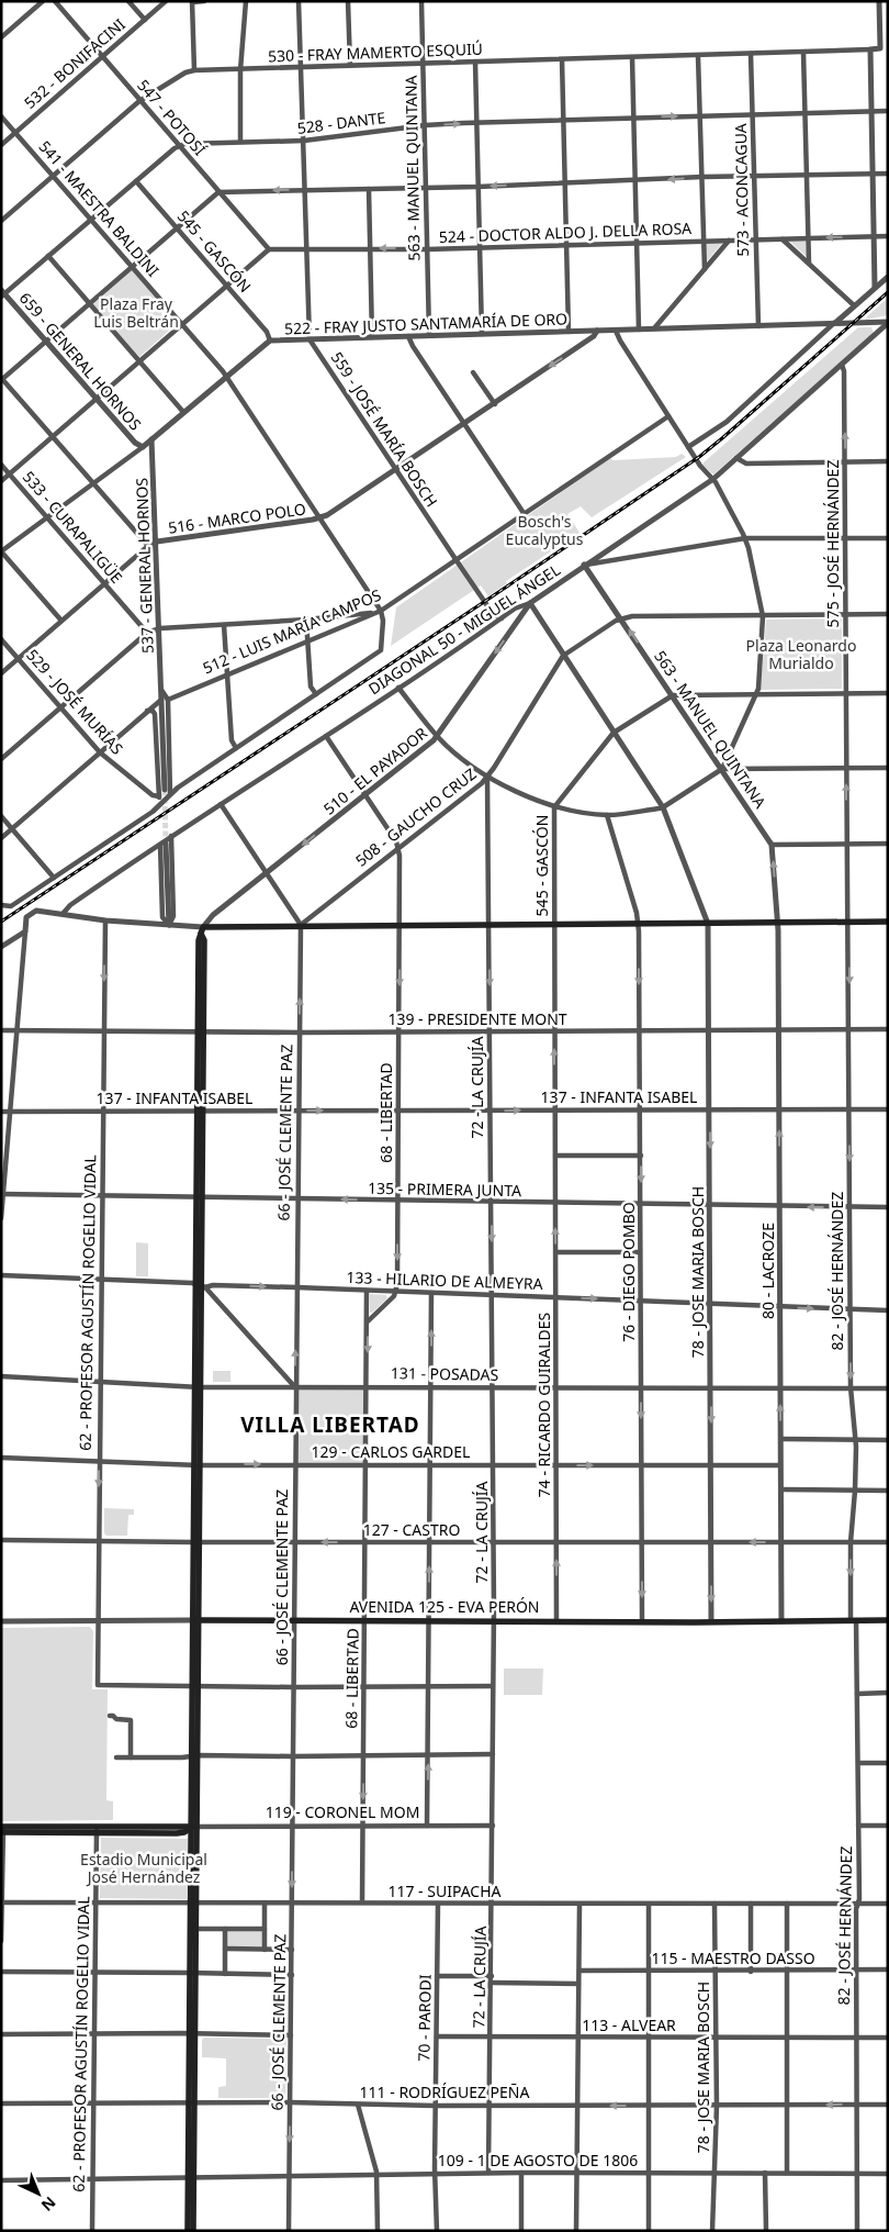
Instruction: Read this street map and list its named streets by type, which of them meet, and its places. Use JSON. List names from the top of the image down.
{
  "streets": {
    "main road": ["AVENIDA 125 - EVA PERÓN", "119 - CORONEL MOM"],
    "street": [
      "530 - FRAY MAMERTO ESQUIÚ",
      "532 - BONIFACINI",
      "547 - POTOSÍ",
      "528 - DANTE",
      "563 - MANUEL QUINTANA",
      "573 - ACONCAGUA",
      "541 - MAESTRA BALDINI",
      "524 - DOCTOR ALDO J. DELLA ROSA",
      "545 - GASCÓN",
      "522 - FRAY JUSTO SANTAMARÍA DE ORO",
      "659 - GENERAL HORNOS",
      "559 - JOSÉ MARÍA BOSCH",
      "516 - MARCO POLO",
      "533 - CURAPALIGÜE",
      "575 - JOSÉ HERNÁNDEZ",
      "537 - GENERAL HORNOS",
      "DIAGONAL 50 - MIGUEL ÁNGEL",
      "512 - LUIS MARÍA CAMPOS",
      "529 - JOSÉ MURÍAS",
      "510 - EL PAYADOR",
      "508 - GAUCHO CRUZ",
      "139 - PRESIDENTE MONT",
      "72 - LA CRUJÍA",
      "137 - INFANTA ISABEL",
      "68 - LIBERTAD",
      "66 - JOSÉ CLEMENTE PAZ",
      "135 - PRIMERA JUNTA",
      "80 - LACROZE",
      "82 - JOSÉ HERNÁNDEZ",
      "76 - DIEGO POMBO",
      "78 - JOSE MARIA BOSCH",
      "133 - HILARIO DE ALMEYRA",
      "62 - PROFESOR AGUSTÍN ROGELIO VIDAL",
      "131 - POSADAS",
      "74 - RICARDO GUIRALDES",
      "129 - CARLOS GARDEL",
      "127 - CASTRO",
      "117 - SUIPACHA",
      "115 - MAESTRO DASSO",
      "70 - PARODI",
      "113 - ALVEAR",
      "111 - RODRÍGUEZ PEÑA",
      "109 - 1 DE AGOSTO DE 1806"
    ]
  },
  "crossings": [
    ["530 - FRAY MAMERTO ESQUIÚ", "547 - POTOSÍ"],
    ["530 - FRAY MAMERTO ESQUIÚ", "563 - MANUEL QUINTANA"],
    ["530 - FRAY MAMERTO ESQUIÚ", "573 - ACONCAGUA"],
    ["530 - FRAY MAMERTO ESQUIÚ", "541 - MAESTRA BALDINI"],
    ["532 - BONIFACINI", "547 - POTOSÍ"],
    ["532 - BONIFACINI", "541 - MAESTRA BALDINI"],
    ["547 - POTOSÍ", "528 - DANTE"],
    ["547 - POTOSÍ", "524 - DOCTOR ALDO J. DELLA ROSA"],
    ["528 - DANTE", "563 - MANUEL QUINTANA"],
    ["528 - DANTE", "573 - ACONCAGUA"],
    ["563 - MANUEL QUINTANA", "524 - DOCTOR ALDO J. DELLA ROSA"],
    ["563 - MANUEL QUINTANA", "522 - FRAY JUSTO SANTAMARÍA DE ORO"],
    ["563 - MANUEL QUINTANA", "DIAGONAL 50 - MIGUEL ÁNGEL"],
    ["563 - MANUEL QUINTANA", "508 - GAUCHO CRUZ"],
    ["563 - MANUEL QUINTANA", "80 - LACROZE"],
    ["573 - ACONCAGUA", "524 - DOCTOR ALDO J. DELLA ROSA"],
    ["573 - ACONCAGUA", "522 - FRAY JUSTO SANTAMARÍA DE ORO"],
    ["541 - MAESTRA BALDINI", "522 - FRAY JUSTO SANTAMARÍA DE ORO"],
    ["541 - MAESTRA BALDINI", "516 - MARCO POLO"],
    ["541 - MAESTRA BALDINI", "512 - LUIS MARÍA CAMPOS"],
    ["545 - GASCÓN", "522 - FRAY JUSTO SANTAMARÍA DE ORO"],
    ["545 - GASCÓN", "74 - RICARDO GUIRALDES"],
    ["522 - FRAY JUSTO SANTAMARÍA DE ORO", "659 - GENERAL HORNOS"],
    ["522 - FRAY JUSTO SANTAMARÍA DE ORO", "559 - JOSÉ MARÍA BOSCH"],
    ["522 - FRAY JUSTO SANTAMARÍA DE ORO", "516 - MARCO POLO"],
    ["522 - FRAY JUSTO SANTAMARÍA DE ORO", "533 - CURAPALIGÜE"],
    ["522 - FRAY JUSTO SANTAMARÍA DE ORO", "537 - GENERAL HORNOS"],
    ["522 - FRAY JUSTO SANTAMARÍA DE ORO", "DIAGONAL 50 - MIGUEL ÁNGEL"],
    ["559 - JOSÉ MARÍA BOSCH", "516 - MARCO POLO"],
    ["559 - JOSÉ MARÍA BOSCH", "DIAGONAL 50 - MIGUEL ÁNGEL"],
    ["559 - JOSÉ MARÍA BOSCH", "512 - LUIS MARÍA CAMPOS"],
    ["516 - MARCO POLO", "533 - CURAPALIGÜE"],
    ["516 - MARCO POLO", "537 - GENERAL HORNOS"],
    ["516 - MARCO POLO", "529 - JOSÉ MURÍAS"],
    ["575 - JOSÉ HERNÁNDEZ", "DIAGONAL 50 - MIGUEL ÁNGEL"],
    ["575 - JOSÉ HERNÁNDEZ", "508 - GAUCHO CRUZ"],
    ["575 - JOSÉ HERNÁNDEZ", "82 - JOSÉ HERNÁNDEZ"],
    ["537 - GENERAL HORNOS", "512 - LUIS MARÍA CAMPOS"],
    ["DIAGONAL 50 - MIGUEL ÁNGEL", "510 - EL PAYADOR"],
    ["512 - LUIS MARÍA CAMPOS", "529 - JOSÉ MURÍAS"],
    ["508 - GAUCHO CRUZ", "72 - LA CRUJÍA"],
    ["508 - GAUCHO CRUZ", "68 - LIBERTAD"],
    ["508 - GAUCHO CRUZ", "66 - JOSÉ CLEMENTE PAZ"],
    ["139 - PRESIDENTE MONT", "72 - LA CRUJÍA"],
    ["139 - PRESIDENTE MONT", "68 - LIBERTAD"],
    ["139 - PRESIDENTE MONT", "66 - JOSÉ CLEMENTE PAZ"],
    ["139 - PRESIDENTE MONT", "80 - LACROZE"],
    ["139 - PRESIDENTE MONT", "82 - JOSÉ HERNÁNDEZ"],
    ["139 - PRESIDENTE MONT", "76 - DIEGO POMBO"],
    ["139 - PRESIDENTE MONT", "78 - JOSE MARIA BOSCH"],
    ["139 - PRESIDENTE MONT", "62 - PROFESOR AGUSTÍN ROGELIO VIDAL"],
    ["139 - PRESIDENTE MONT", "74 - RICARDO GUIRALDES"],
    ["72 - LA CRUJÍA", "137 - INFANTA ISABEL"],
    ["72 - LA CRUJÍA", "135 - PRIMERA JUNTA"],
    ["72 - LA CRUJÍA", "133 - HILARIO DE ALMEYRA"],
    ["72 - LA CRUJÍA", "131 - POSADAS"],
    ["72 - LA CRUJÍA", "129 - CARLOS GARDEL"],
    ["72 - LA CRUJÍA", "127 - CASTRO"],
    ["72 - LA CRUJÍA", "AVENIDA 125 - EVA PERÓN"],
    ["72 - LA CRUJÍA", "119 - CORONEL MOM"],
    ["72 - LA CRUJÍA", "117 - SUIPACHA"],
    ["72 - LA CRUJÍA", "113 - ALVEAR"],
    ["72 - LA CRUJÍA", "111 - RODRÍGUEZ PEÑA"],
    ["72 - LA CRUJÍA", "109 - 1 DE AGOSTO DE 1806"],
    ["137 - INFANTA ISABEL", "68 - LIBERTAD"],
    ["137 - INFANTA ISABEL", "66 - JOSÉ CLEMENTE PAZ"],
    ["137 - INFANTA ISABEL", "80 - LACROZE"],
    ["137 - INFANTA ISABEL", "82 - JOSÉ HERNÁNDEZ"],
    ["137 - INFANTA ISABEL", "76 - DIEGO POMBO"],
    ["137 - INFANTA ISABEL", "78 - JOSE MARIA BOSCH"],
    ["137 - INFANTA ISABEL", "62 - PROFESOR AGUSTÍN ROGELIO VIDAL"],
    ["137 - INFANTA ISABEL", "74 - RICARDO GUIRALDES"],
    ["68 - LIBERTAD", "135 - PRIMERA JUNTA"],
    ["68 - LIBERTAD", "133 - HILARIO DE ALMEYRA"],
    ["68 - LIBERTAD", "131 - POSADAS"],
    ["68 - LIBERTAD", "129 - CARLOS GARDEL"],
    ["68 - LIBERTAD", "127 - CASTRO"],
    ["68 - LIBERTAD", "AVENIDA 125 - EVA PERÓN"],
    ["68 - LIBERTAD", "119 - CORONEL MOM"],
    ["68 - LIBERTAD", "117 - SUIPACHA"],
    ["66 - JOSÉ CLEMENTE PAZ", "135 - PRIMERA JUNTA"],
    ["66 - JOSÉ CLEMENTE PAZ", "133 - HILARIO DE ALMEYRA"],
    ["66 - JOSÉ CLEMENTE PAZ", "131 - POSADAS"],
    ["66 - JOSÉ CLEMENTE PAZ", "129 - CARLOS GARDEL"],
    ["66 - JOSÉ CLEMENTE PAZ", "127 - CASTRO"],
    ["66 - JOSÉ CLEMENTE PAZ", "AVENIDA 125 - EVA PERÓN"],
    ["66 - JOSÉ CLEMENTE PAZ", "119 - CORONEL MOM"],
    ["66 - JOSÉ CLEMENTE PAZ", "117 - SUIPACHA"],
    ["66 - JOSÉ CLEMENTE PAZ", "111 - RODRÍGUEZ PEÑA"],
    ["66 - JOSÉ CLEMENTE PAZ", "109 - 1 DE AGOSTO DE 1806"],
    ["135 - PRIMERA JUNTA", "80 - LACROZE"],
    ["135 - PRIMERA JUNTA", "82 - JOSÉ HERNÁNDEZ"],
    ["135 - PRIMERA JUNTA", "76 - DIEGO POMBO"],
    ["135 - PRIMERA JUNTA", "78 - JOSE MARIA BOSCH"],
    ["135 - PRIMERA JUNTA", "62 - PROFESOR AGUSTÍN ROGELIO VIDAL"],
    ["135 - PRIMERA JUNTA", "74 - RICARDO GUIRALDES"],
    ["80 - LACROZE", "133 - HILARIO DE ALMEYRA"],
    ["80 - LACROZE", "131 - POSADAS"],
    ["80 - LACROZE", "129 - CARLOS GARDEL"],
    ["80 - LACROZE", "127 - CASTRO"],
    ["80 - LACROZE", "AVENIDA 125 - EVA PERÓN"],
    ["82 - JOSÉ HERNÁNDEZ", "133 - HILARIO DE ALMEYRA"],
    ["82 - JOSÉ HERNÁNDEZ", "131 - POSADAS"],
    ["82 - JOSÉ HERNÁNDEZ", "127 - CASTRO"],
    ["82 - JOSÉ HERNÁNDEZ", "AVENIDA 125 - EVA PERÓN"],
    ["82 - JOSÉ HERNÁNDEZ", "117 - SUIPACHA"],
    ["82 - JOSÉ HERNÁNDEZ", "115 - MAESTRO DASSO"],
    ["82 - JOSÉ HERNÁNDEZ", "113 - ALVEAR"],
    ["82 - JOSÉ HERNÁNDEZ", "111 - RODRÍGUEZ PEÑA"],
    ["82 - JOSÉ HERNÁNDEZ", "109 - 1 DE AGOSTO DE 1806"],
    ["76 - DIEGO POMBO", "133 - HILARIO DE ALMEYRA"],
    ["76 - DIEGO POMBO", "131 - POSADAS"],
    ["76 - DIEGO POMBO", "129 - CARLOS GARDEL"],
    ["76 - DIEGO POMBO", "127 - CASTRO"],
    ["76 - DIEGO POMBO", "AVENIDA 125 - EVA PERÓN"],
    ["78 - JOSE MARIA BOSCH", "133 - HILARIO DE ALMEYRA"],
    ["78 - JOSE MARIA BOSCH", "131 - POSADAS"],
    ["78 - JOSE MARIA BOSCH", "129 - CARLOS GARDEL"],
    ["78 - JOSE MARIA BOSCH", "127 - CASTRO"],
    ["78 - JOSE MARIA BOSCH", "AVENIDA 125 - EVA PERÓN"],
    ["78 - JOSE MARIA BOSCH", "117 - SUIPACHA"],
    ["78 - JOSE MARIA BOSCH", "115 - MAESTRO DASSO"],
    ["78 - JOSE MARIA BOSCH", "113 - ALVEAR"],
    ["78 - JOSE MARIA BOSCH", "111 - RODRÍGUEZ PEÑA"],
    ["78 - JOSE MARIA BOSCH", "109 - 1 DE AGOSTO DE 1806"],
    ["133 - HILARIO DE ALMEYRA", "62 - PROFESOR AGUSTÍN ROGELIO VIDAL"],
    ["133 - HILARIO DE ALMEYRA", "74 - RICARDO GUIRALDES"],
    ["62 - PROFESOR AGUSTÍN ROGELIO VIDAL", "131 - POSADAS"],
    ["62 - PROFESOR AGUSTÍN ROGELIO VIDAL", "129 - CARLOS GARDEL"],
    ["62 - PROFESOR AGUSTÍN ROGELIO VIDAL", "127 - CASTRO"],
    ["62 - PROFESOR AGUSTÍN ROGELIO VIDAL", "AVENIDA 125 - EVA PERÓN"],
    ["62 - PROFESOR AGUSTÍN ROGELIO VIDAL", "119 - CORONEL MOM"],
    ["62 - PROFESOR AGUSTÍN ROGELIO VIDAL", "117 - SUIPACHA"],
    ["62 - PROFESOR AGUSTÍN ROGELIO VIDAL", "111 - RODRÍGUEZ PEÑA"],
    ["62 - PROFESOR AGUSTÍN ROGELIO VIDAL", "109 - 1 DE AGOSTO DE 1806"],
    ["131 - POSADAS", "74 - RICARDO GUIRALDES"],
    ["74 - RICARDO GUIRALDES", "129 - CARLOS GARDEL"],
    ["74 - RICARDO GUIRALDES", "127 - CASTRO"],
    ["74 - RICARDO GUIRALDES", "AVENIDA 125 - EVA PERÓN"],
    ["117 - SUIPACHA", "70 - PARODI"],
    ["70 - PARODI", "113 - ALVEAR"],
    ["70 - PARODI", "111 - RODRÍGUEZ PEÑA"],
    ["70 - PARODI", "109 - 1 DE AGOSTO DE 1806"]
  ],
  "one_way": ["510 - EL PAYADOR", "76 - DIEGO POMBO"],
  "districts": ["VILLA LIBERTAD"],
  "parks": [
    "Plaza Fray Luis Beltrán",
    "Bosch's Eucalyptus",
    "Plaza Leonardo Murialdo",
    "Estadio Municipal José Hernández"
  ],
  "north": "bottom right"
}
